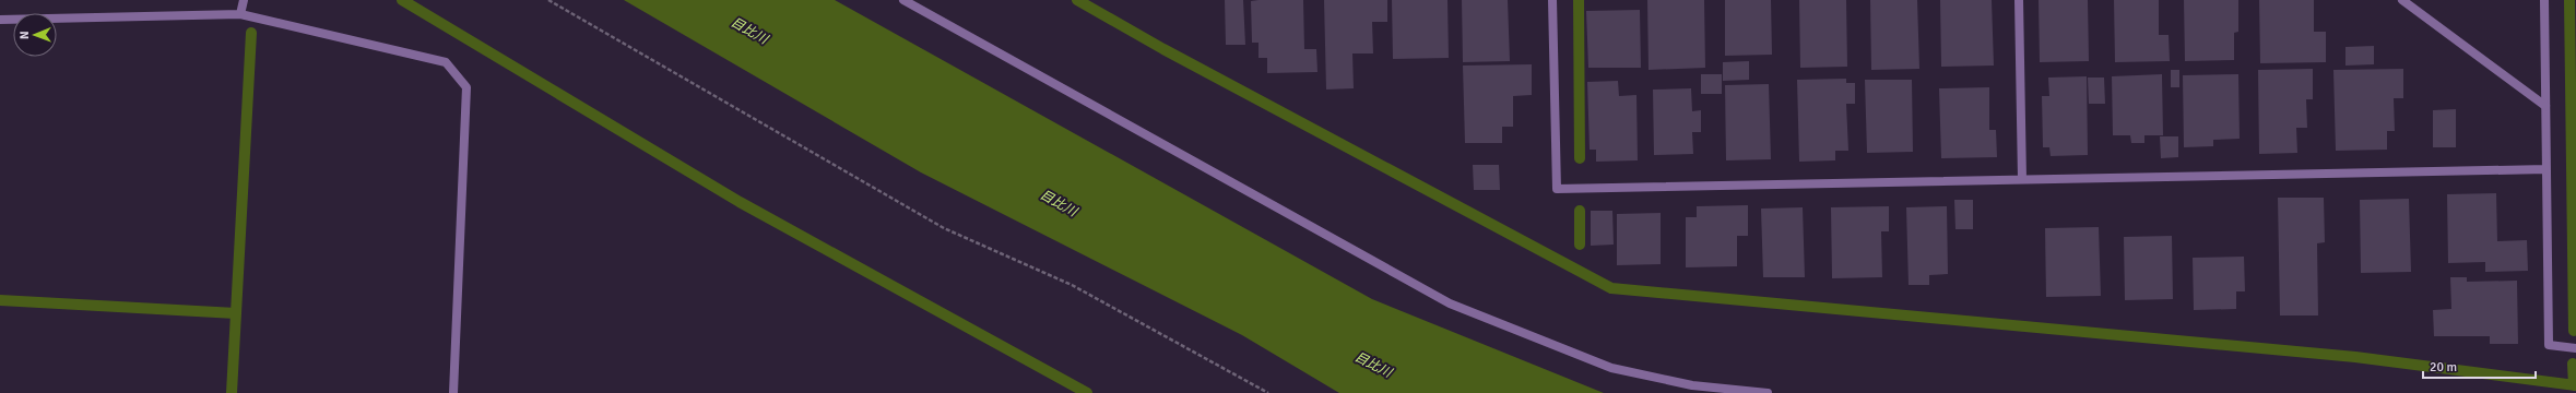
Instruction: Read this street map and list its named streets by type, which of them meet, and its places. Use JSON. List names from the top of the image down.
{
  "water": ["目比川"],
  "scale_bar": "20 m",
  "north": "left"
}
